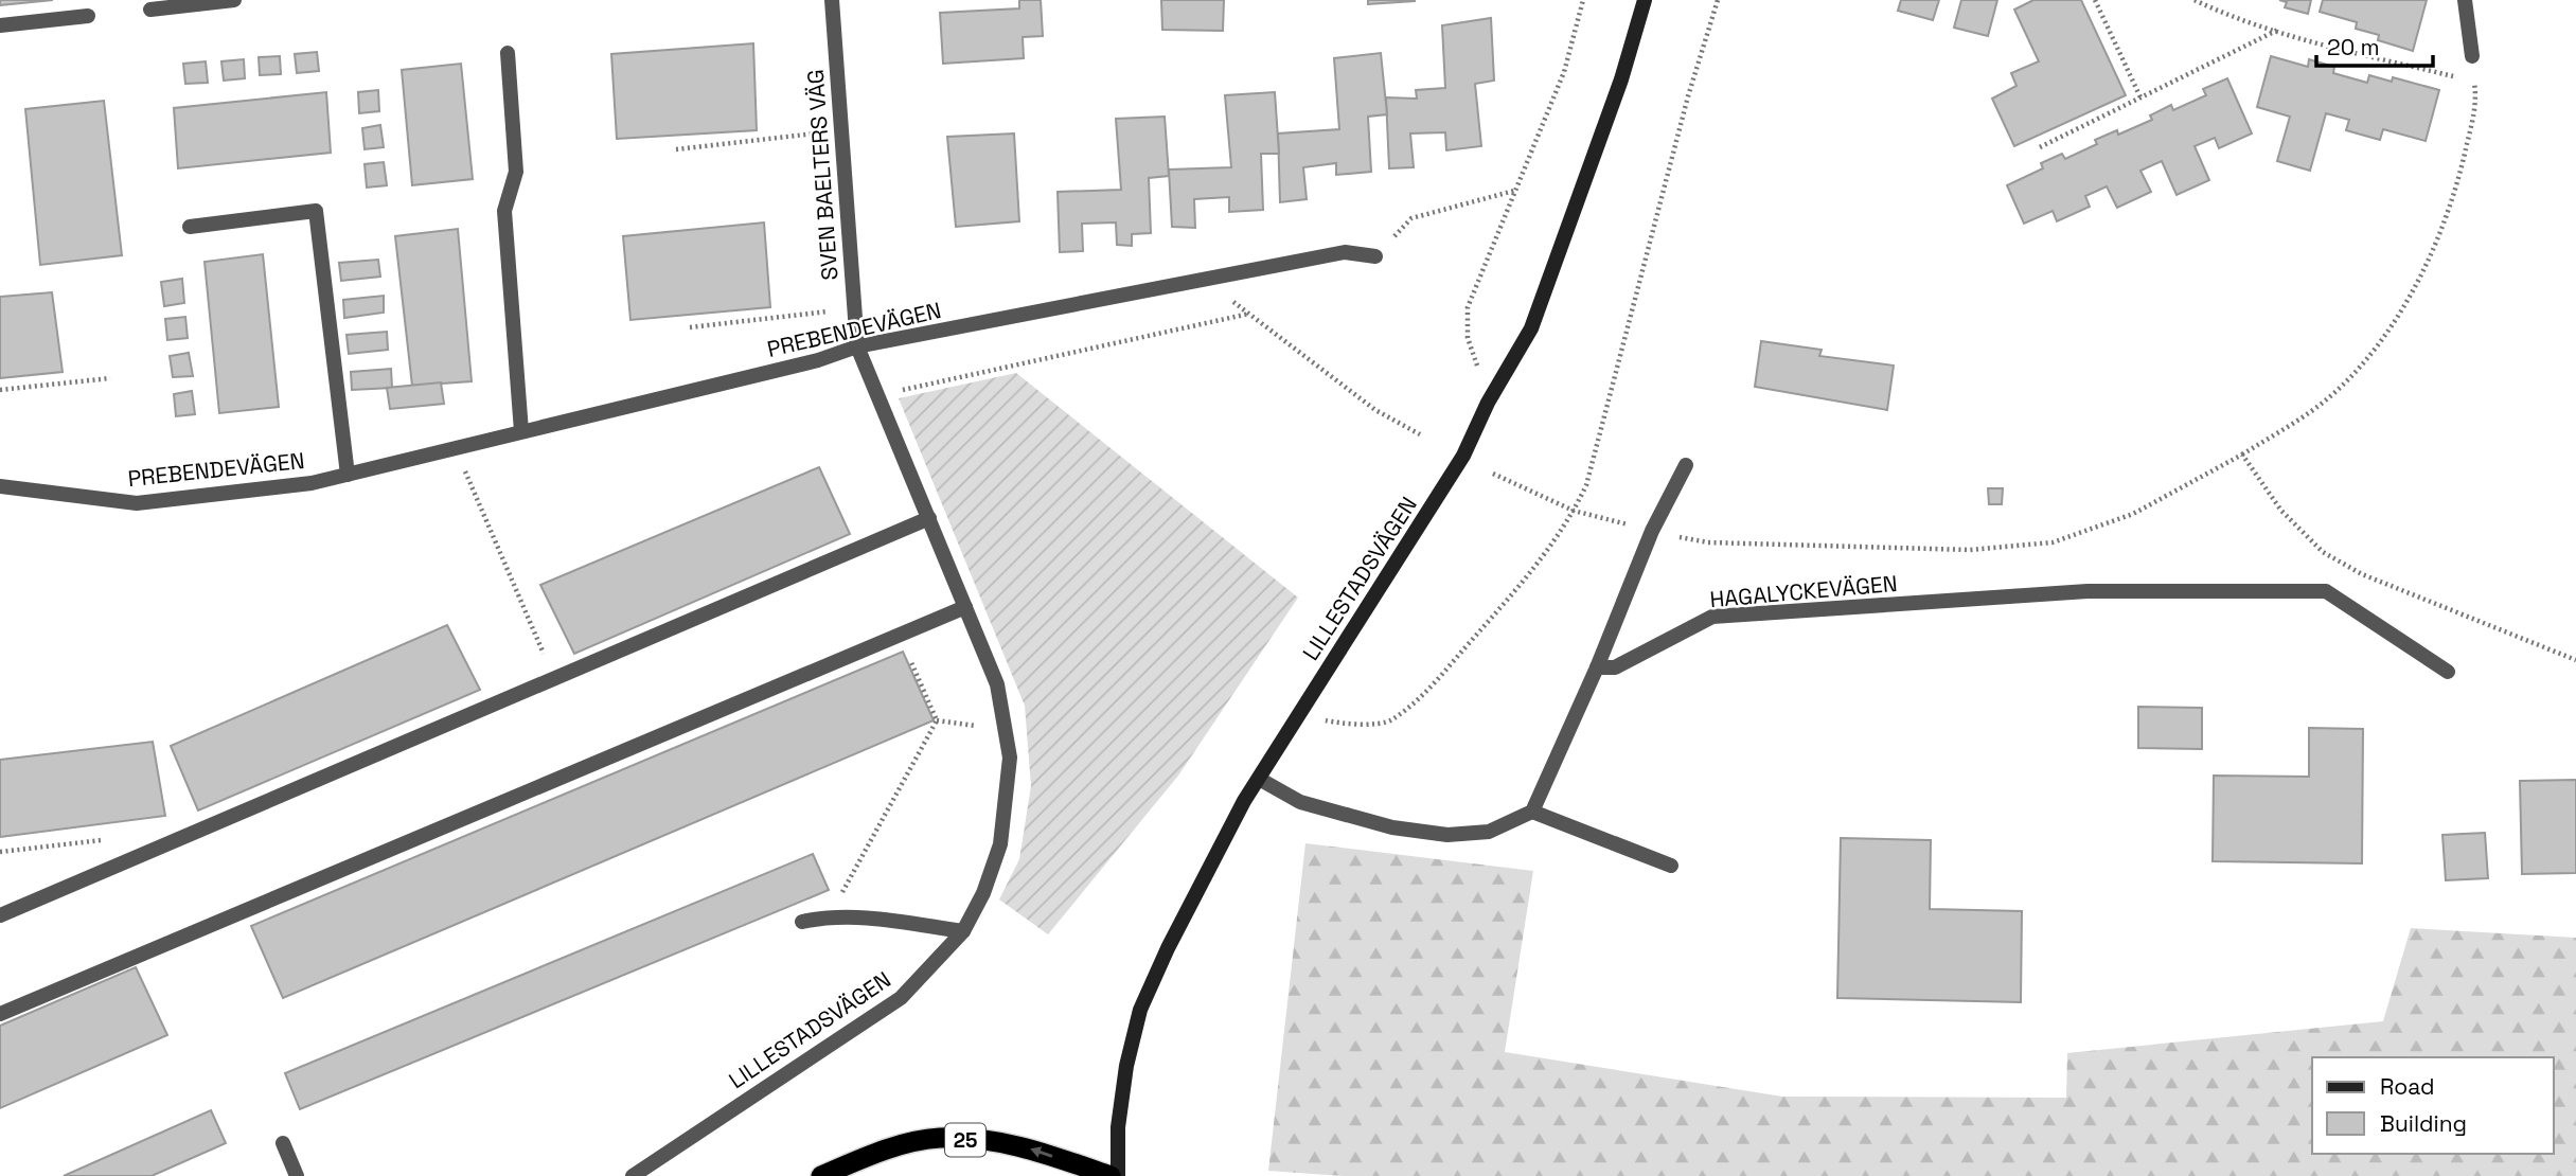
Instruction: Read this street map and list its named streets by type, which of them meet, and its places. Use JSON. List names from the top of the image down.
{
  "streets": {
    "highway": ["25"],
    "main road": ["LILLESTADSVÄGEN"],
    "street": ["SVEN BAELTERS VÄG", "PREBENDEVÄGEN", "HAGALYCKEVÄGEN"]
  },
  "crossings": [
    ["SVEN BAELTERS VÄG", "PREBENDEVÄGEN"],
    ["SVEN BAELTERS VÄG", "LILLESTADSVÄGEN"],
    ["PREBENDEVÄGEN", "LILLESTADSVÄGEN"]
  ],
  "legend": ["Road", "Building"],
  "scale_bar": "20 m"
}
